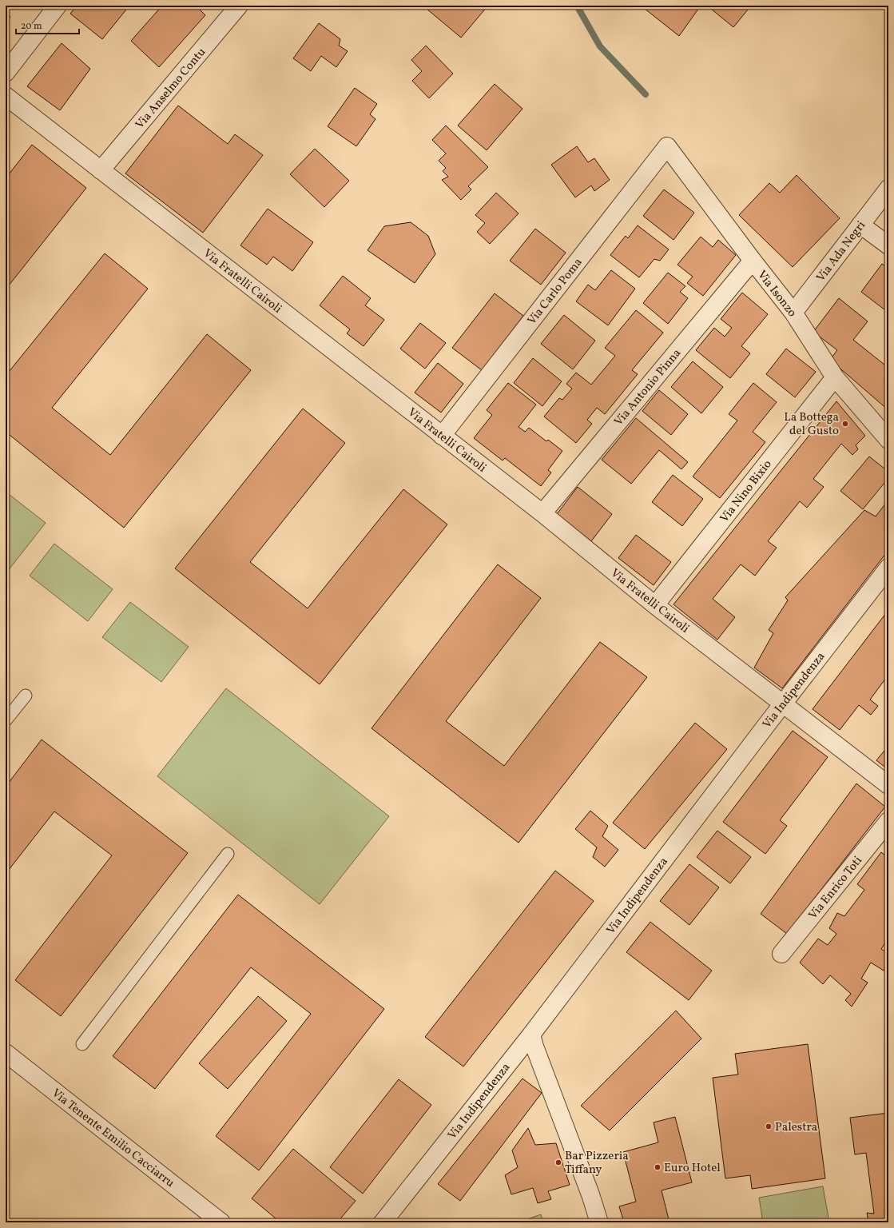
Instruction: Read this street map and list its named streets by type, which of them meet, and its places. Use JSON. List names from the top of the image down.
{
  "streets": {
    "street": [
      "Via Anselmo Contu",
      "Via Ada Negri",
      "Via Fratelli Cairoli",
      "Via Carlo Poma",
      "Via Isonzo",
      "Via Antonio Pinna",
      "Via Nino Bixio",
      "Via Indipendenza",
      "Via Enrico Toti",
      "Via Tenente Emilio Cacciarru"
    ]
  },
  "crossings": [
    ["Via Anselmo Contu", "Via Fratelli Cairoli"],
    ["Via Ada Negri", "Via Isonzo"],
    ["Via Fratelli Cairoli", "Via Carlo Poma"],
    ["Via Fratelli Cairoli", "Via Antonio Pinna"],
    ["Via Fratelli Cairoli", "Via Nino Bixio"],
    ["Via Fratelli Cairoli", "Via Indipendenza"],
    ["Via Carlo Poma", "Via Isonzo"],
    ["Via Isonzo", "Via Antonio Pinna"],
    ["Via Isonzo", "Via Nino Bixio"]
  ],
  "places": [
    "La Bottega del Gusto",
    "Palestra",
    "Bar Pizzeria Tiffany",
    "Euro Hotel"
  ],
  "scale_bar": "20 m"
}
